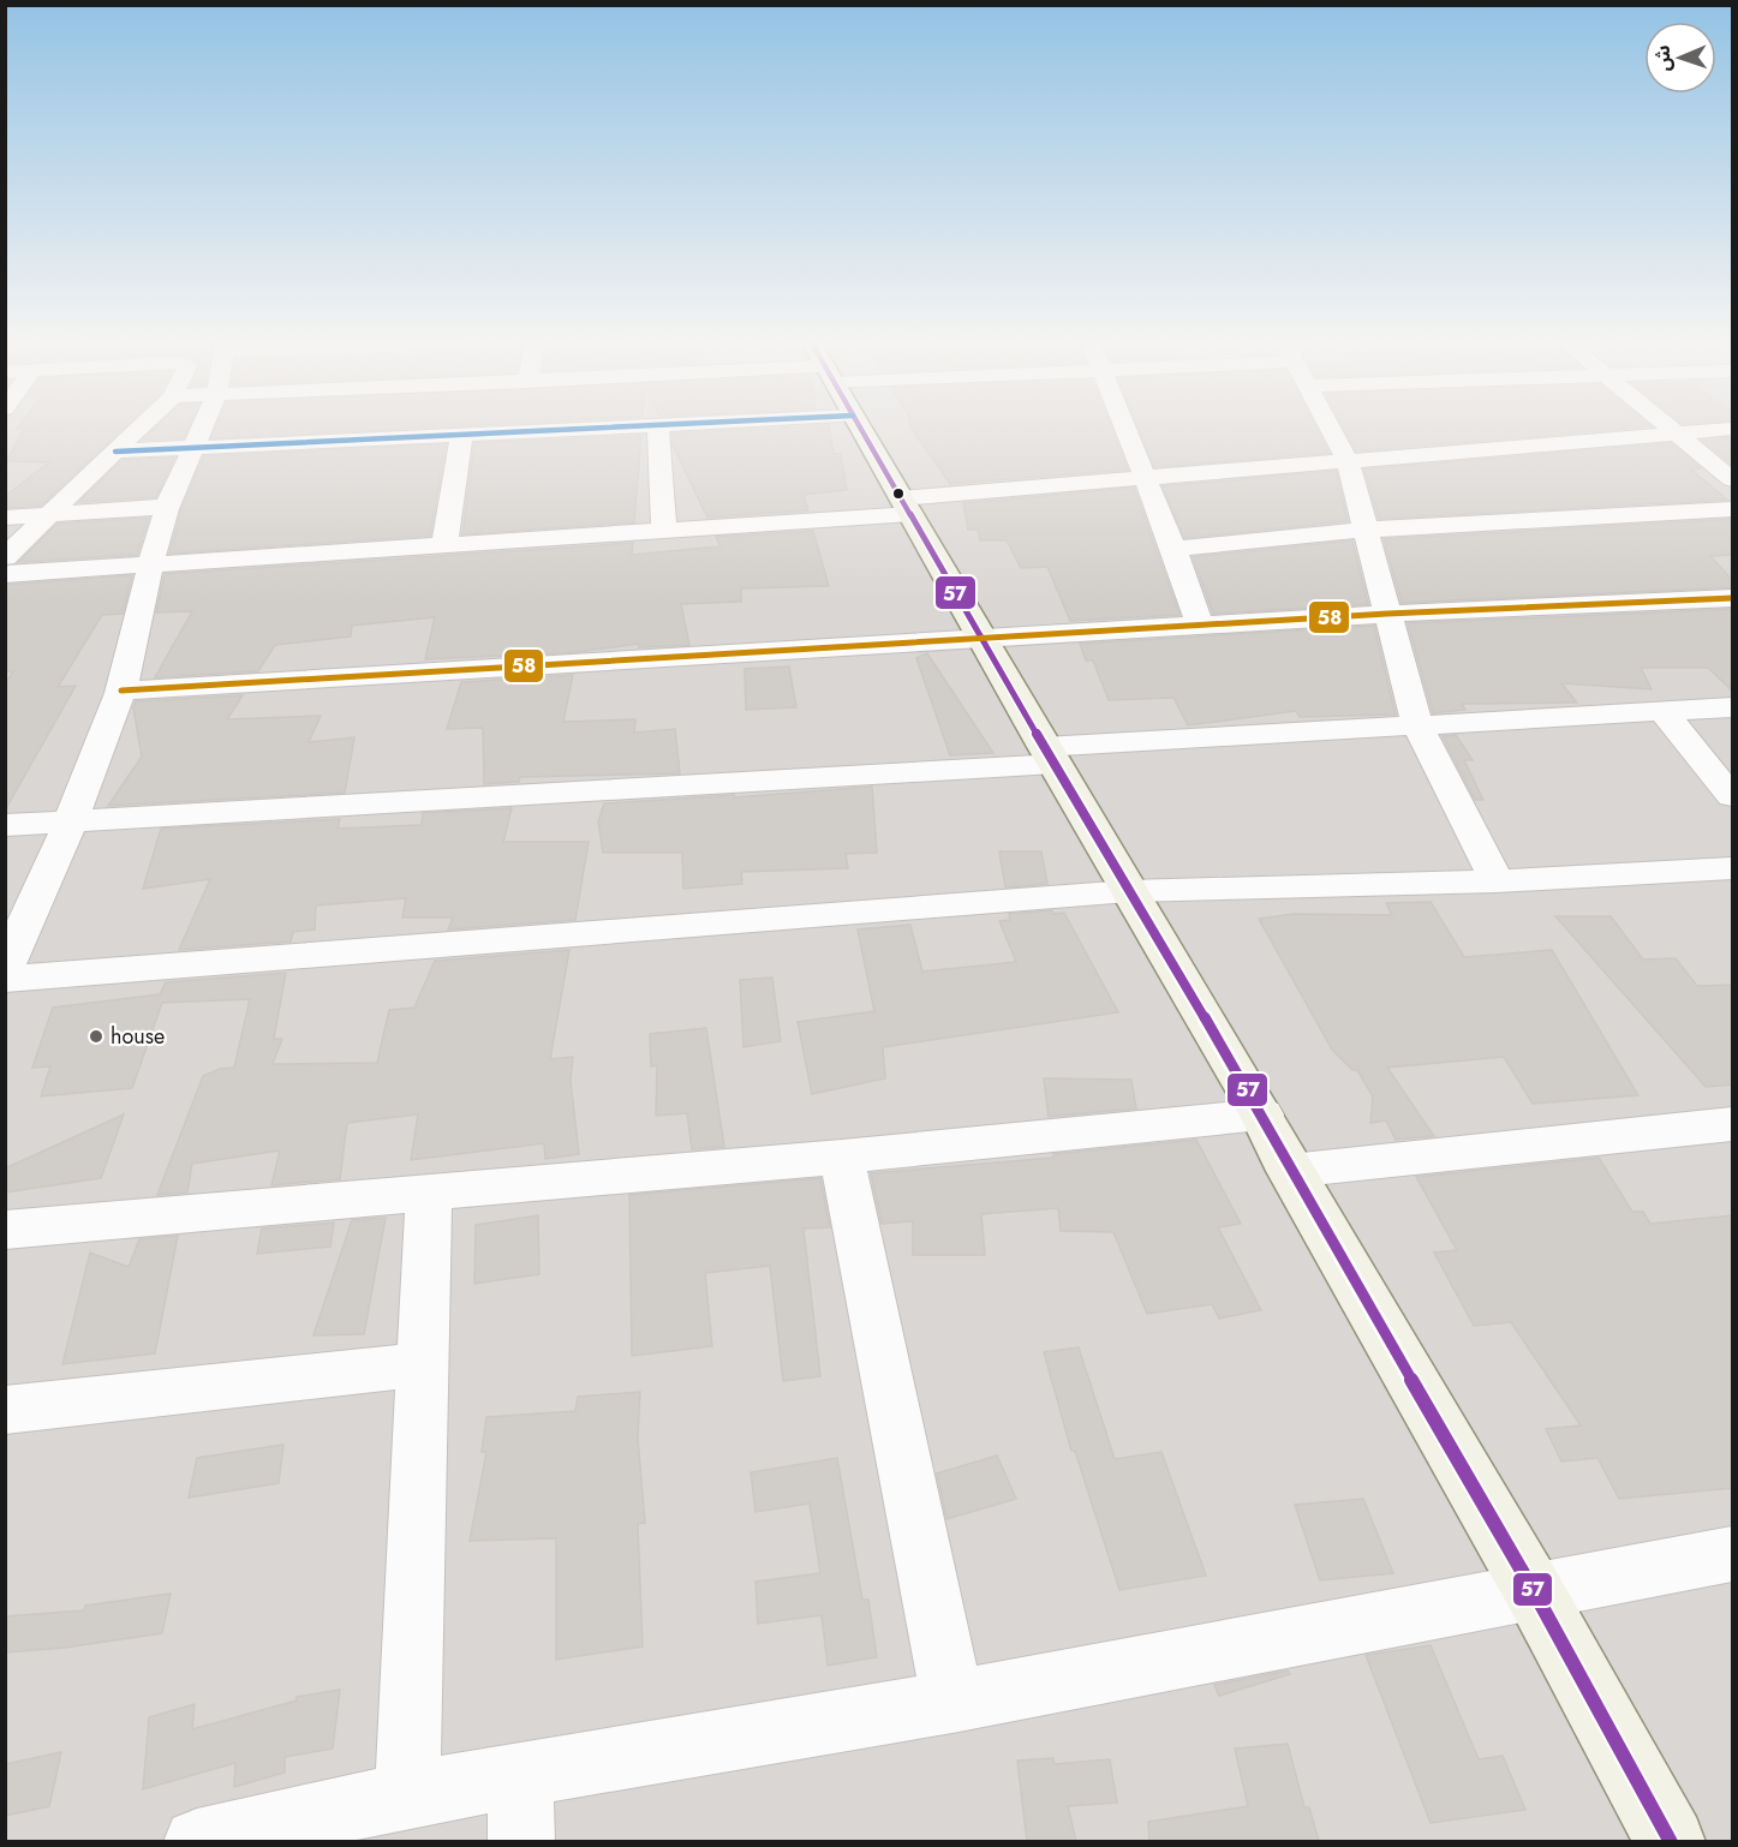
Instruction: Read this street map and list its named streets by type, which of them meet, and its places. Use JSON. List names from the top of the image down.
{
  "places": ["house"],
  "lines": ["transit line 57", "transit line 58"],
  "north": "left"
}
